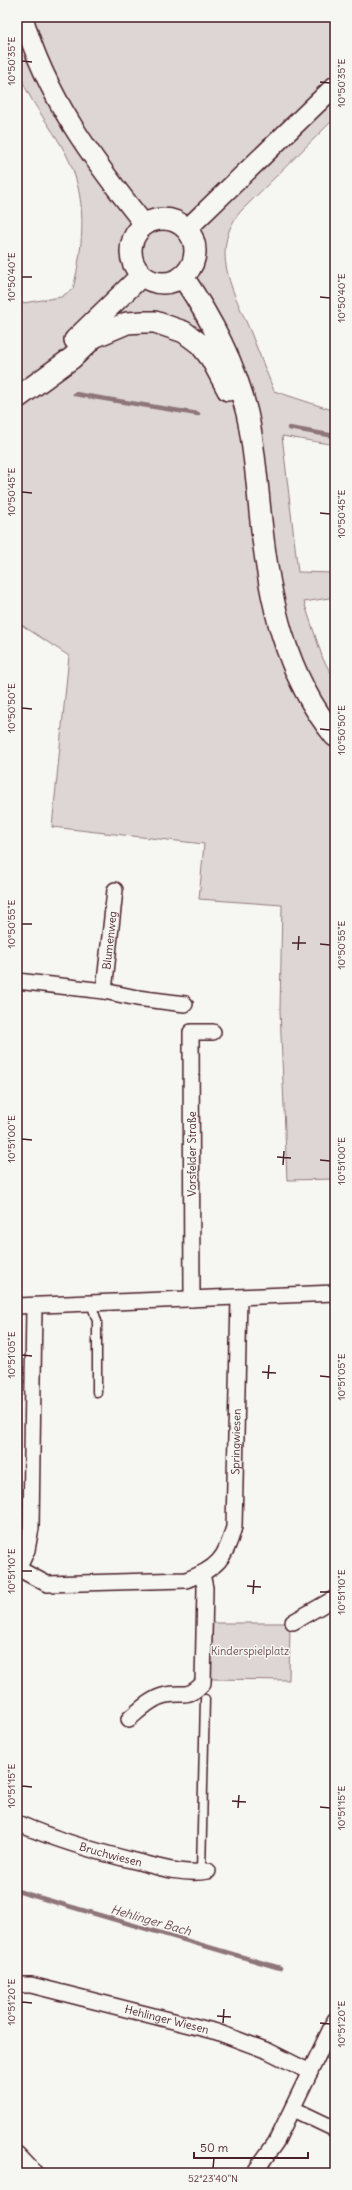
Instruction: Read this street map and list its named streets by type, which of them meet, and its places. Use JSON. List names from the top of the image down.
{
  "streets": {
    "street": [
      "Blumenweg",
      "Vorsfelder Straße",
      "Springwiesen",
      "Bruchwiesen",
      "Hehlinger Wiesen"
    ]
  },
  "water": ["Hehlinger Bach"],
  "parks": ["Kinderspielplatz"],
  "scale_bar": "50 m",
  "coordinates": [
    "10°50'35\"E",
    "10°50'40\"E",
    "10°50'45\"E",
    "10°50'50\"E",
    "10°50'55\"E",
    "10°51'00\"E",
    "10°51'05\"E",
    "10°51'10\"E",
    "10°51'15\"E",
    "10°51'20\"E",
    "52°23'40\"N"
  ]
}
